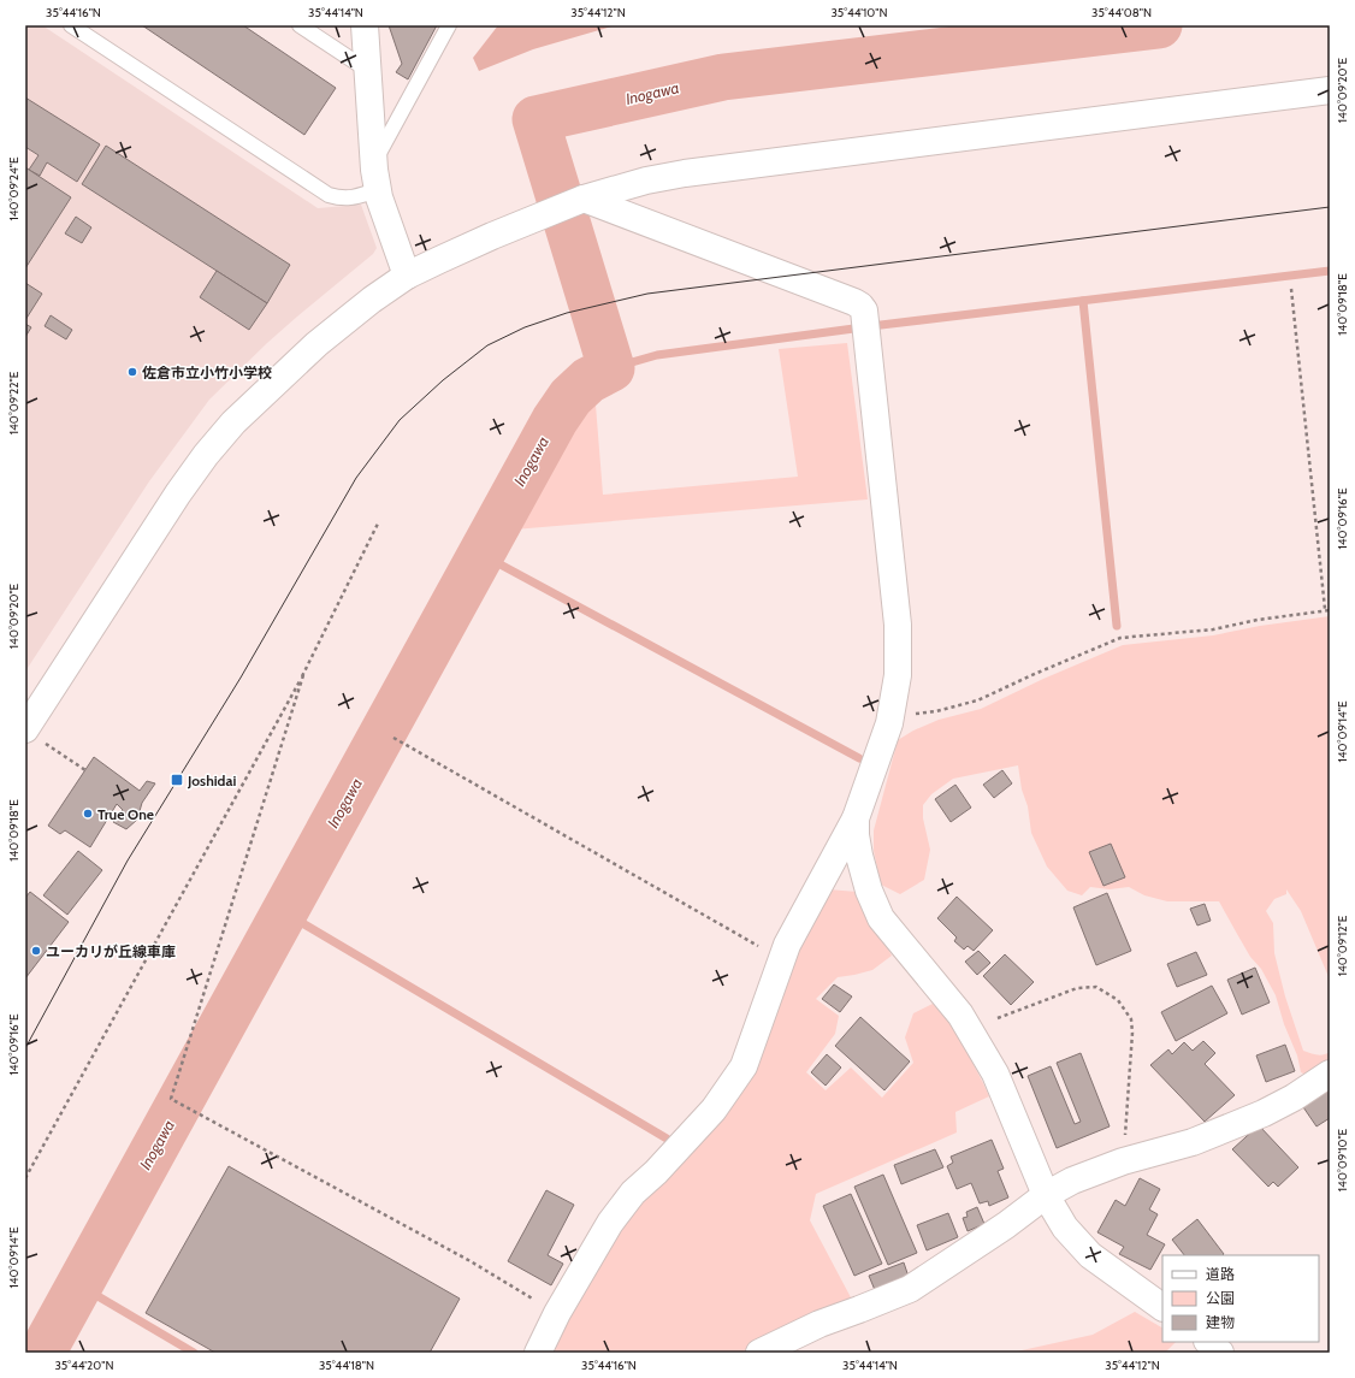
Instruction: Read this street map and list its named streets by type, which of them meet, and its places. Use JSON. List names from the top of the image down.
{
  "water": ["Inogawa"],
  "places": {
    "other": ["佐倉市立小竹小学校", "True One", "ユーカリが丘線車庫"],
    "transit": ["Joshidai"]
  },
  "legend": ["道路", "公園", "建物"],
  "coordinates": [
    "35°44'16\"N",
    "35°44'14\"N",
    "35°44'12\"N",
    "35°44'10\"N",
    "35°44'08\"N",
    "140°09'20\"E",
    "140°09'24\"E",
    "140°09'18\"E",
    "140°09'22\"E",
    "140°09'16\"E",
    "140°09'14\"E",
    "140°09'12\"E",
    "140°09'10\"E",
    "35°44'20\"N",
    "35°44'18\"N"
  ]
}
